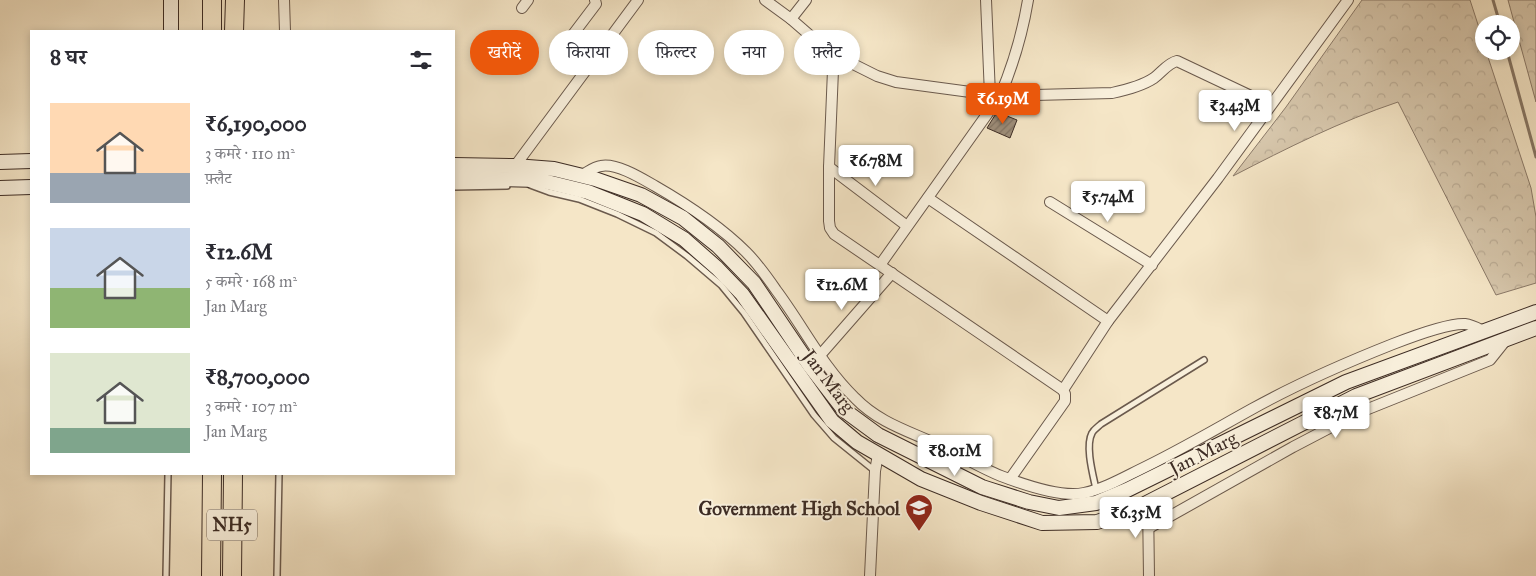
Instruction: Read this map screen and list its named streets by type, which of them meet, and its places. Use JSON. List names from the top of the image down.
{
  "streets": {
    "highway": ["NH5"],
    "main road": ["Jan Marg"]
  },
  "places": {
    "school or university": ["Government High School"]
  },
  "page": {
    "chip": [
      "खरीदें",
      "किराया",
      "फ़िल्टर",
      "नया",
      "फ़्लैट"
    ],
    "heading": "8 घर",
    "price": [
      "₹6.19M",
      "₹3.43M",
      "₹6.78M",
      "₹5.74M",
      "₹12.6M",
      "₹8.7M",
      "₹8.01M",
      "₹6.35M"
    ],
    "list": [
      {
        "name": "₹6,190,000",
        "note": "3 कमरे · 110 m² · फ़्लैट"
      },
      {
        "name": "₹12.6M",
        "note": "5 कमरे · 168 m² · Jan Marg"
      },
      {
        "name": "₹8,700,000",
        "note": "3 कमरे · 107 m² · Jan Marg"
      }
    ]
  }
}
